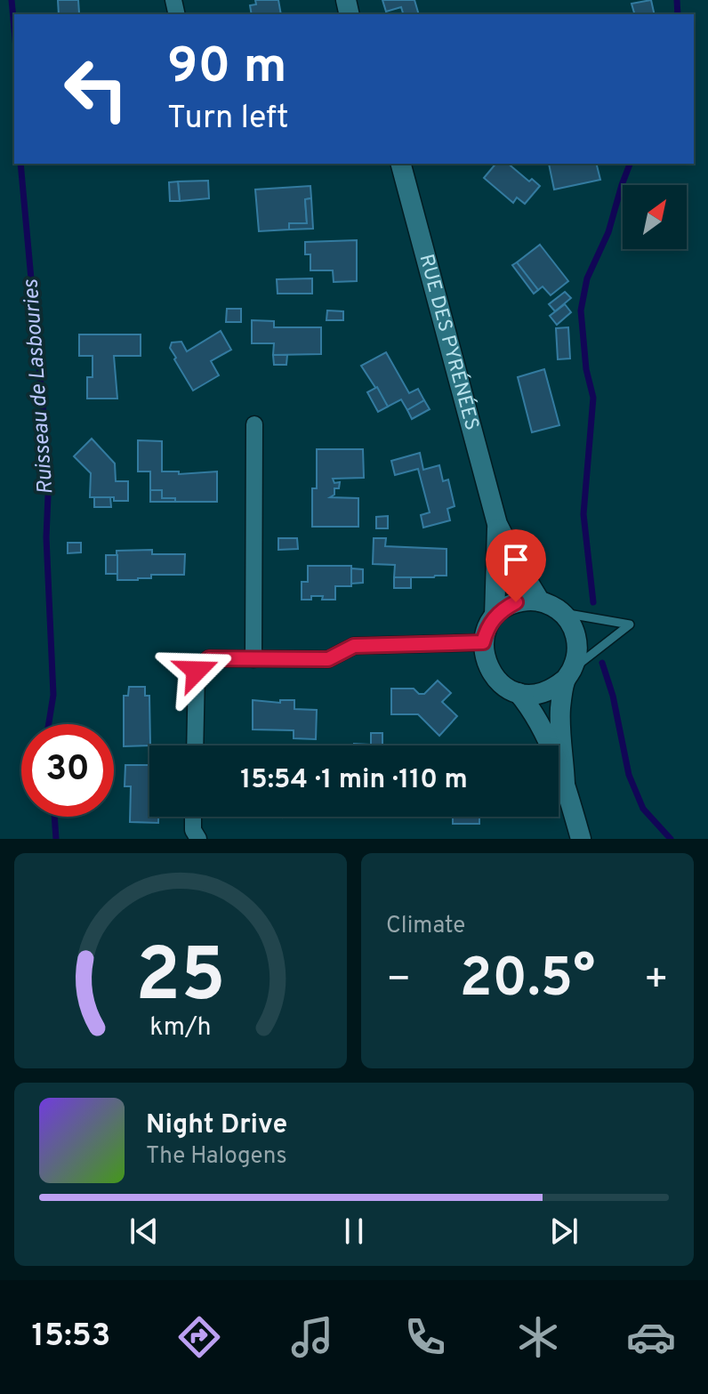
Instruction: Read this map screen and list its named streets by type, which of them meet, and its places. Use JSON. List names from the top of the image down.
{
  "streets": {
    "main road": ["RUE DES PYRÉNÉES"]
  },
  "water": ["Ruisseau de Lasbouries"],
  "north": "top right",
  "page": {
    "turn": ["90 m", "Turn left"],
    "limit": "30",
    "trip": "15:54 · 1 min · 110 m",
    "tile": "Climate",
    "heat": ["−", "20.5°", "+"],
    "song": ["Night Drive", "The Halogens"],
    "tabs": "15:53",
    "gauge": ["25", "km/h"]
  }
}
